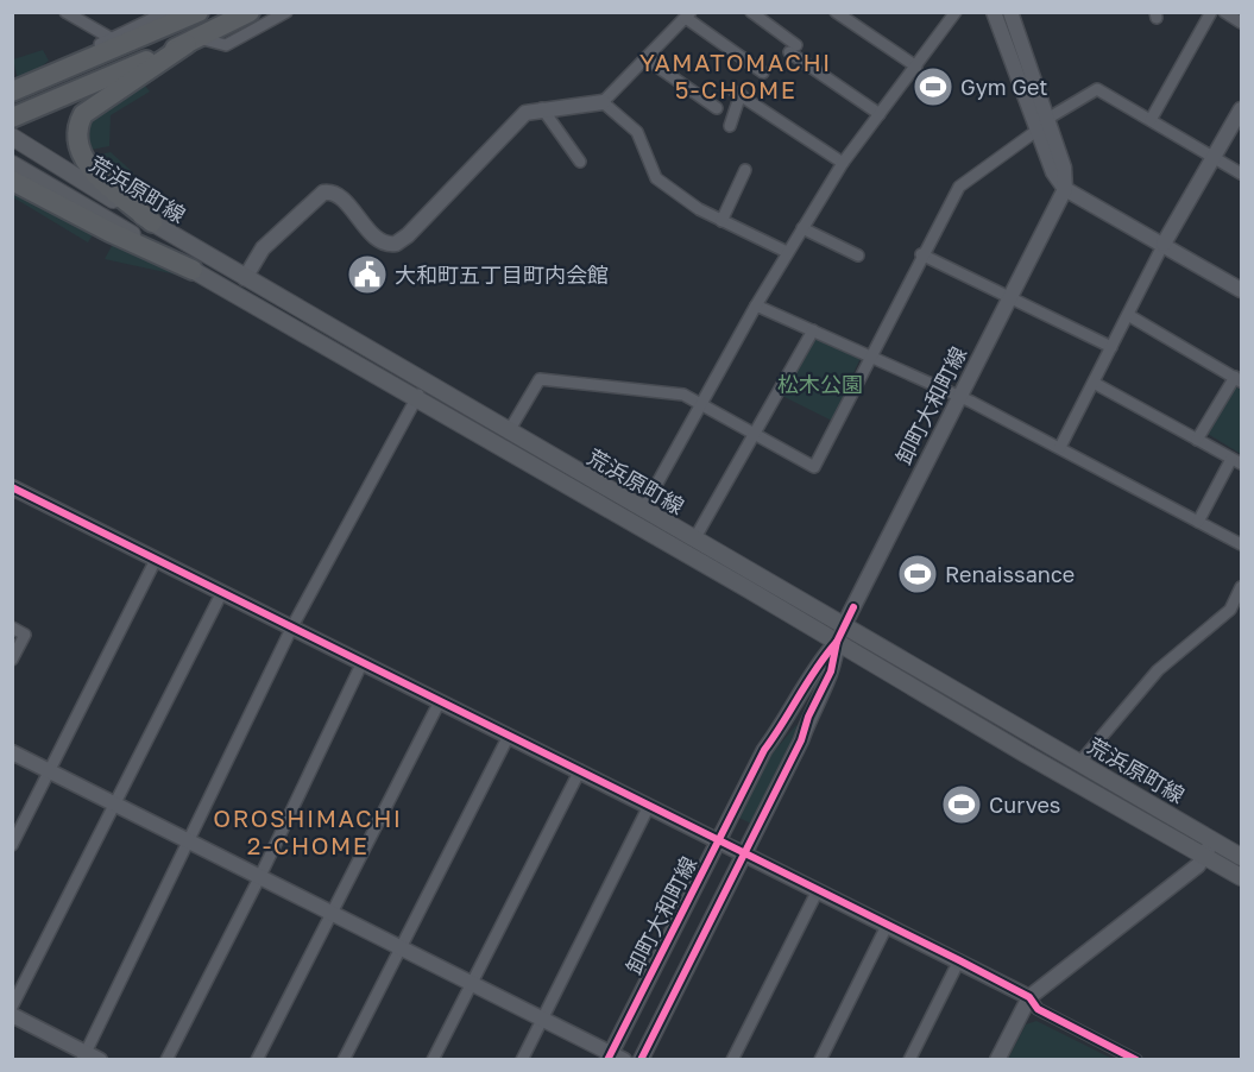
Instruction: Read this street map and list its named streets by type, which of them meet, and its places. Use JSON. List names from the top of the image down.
{
  "streets": {
    "main road": ["荒浜原町線"],
    "street": ["卸町大和町線"]
  },
  "crossings": [
    ["荒浜原町線", "卸町大和町線"]
  ],
  "districts": ["YAMATOMACHI 5-CHOME", "OROSHIMACHI 2-CHOME"],
  "parks": ["松木公園"],
  "places": {
    "sports": ["Gym Get", "Renaissance", "Curves"],
    "public building": ["大和町五丁目町内会館"]
  }
}
